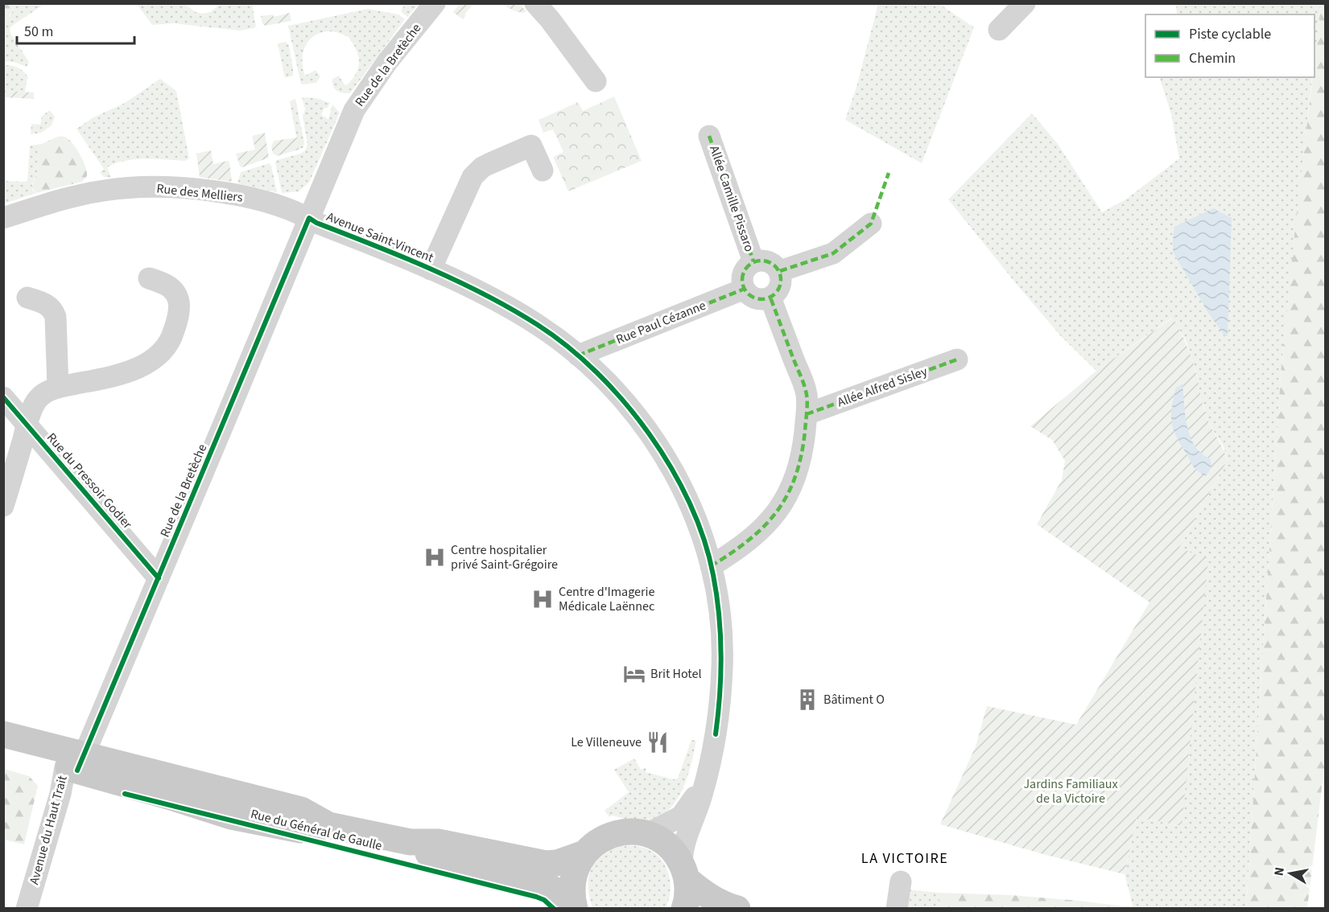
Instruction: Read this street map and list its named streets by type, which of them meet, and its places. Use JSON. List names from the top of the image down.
{
  "streets": {
    "main road": ["Rue du Général de Gaulle"],
    "street": [
      "Rue de la Bretèche",
      "Rue des Melliers",
      "Allée Camille Pissaro",
      "Avenue Saint-Vincent",
      "Rue Paul Cézanne",
      "Allée Alfred Sisley",
      "Rue du Pressoir Godier",
      "Avenue du Haut Trait"
    ]
  },
  "crossings": [
    ["Rue de la Bretèche", "Rue des Melliers"],
    ["Rue de la Bretèche", "Avenue Saint-Vincent"],
    ["Rue de la Bretèche", "Rue du Pressoir Godier"],
    ["Rue de la Bretèche", "Avenue du Haut Trait"],
    ["Rue de la Bretèche", "Rue du Général de Gaulle"],
    ["Rue des Melliers", "Avenue Saint-Vincent"],
    ["Allée Camille Pissaro", "Rue Paul Cézanne"],
    ["Avenue Saint-Vincent", "Rue Paul Cézanne"],
    ["Avenue du Haut Trait", "Rue du Général de Gaulle"]
  ],
  "districts": ["LA VICTOIRE"],
  "parks": ["Jardins Familiaux de la Victoire"],
  "places": {
    "hospital": ["Centre hospitalier privé Saint-Grégoire", "Centre d'Imagerie Médicale Laënnec"],
    "hotel": ["Brit Hotel"],
    "building": ["Bâtiment O"],
    "restaurant": ["Le Villeneuve"]
  },
  "legend": ["Piste cyclable", "Chemin"],
  "scale_bar": "50 m",
  "north": "left"
}
